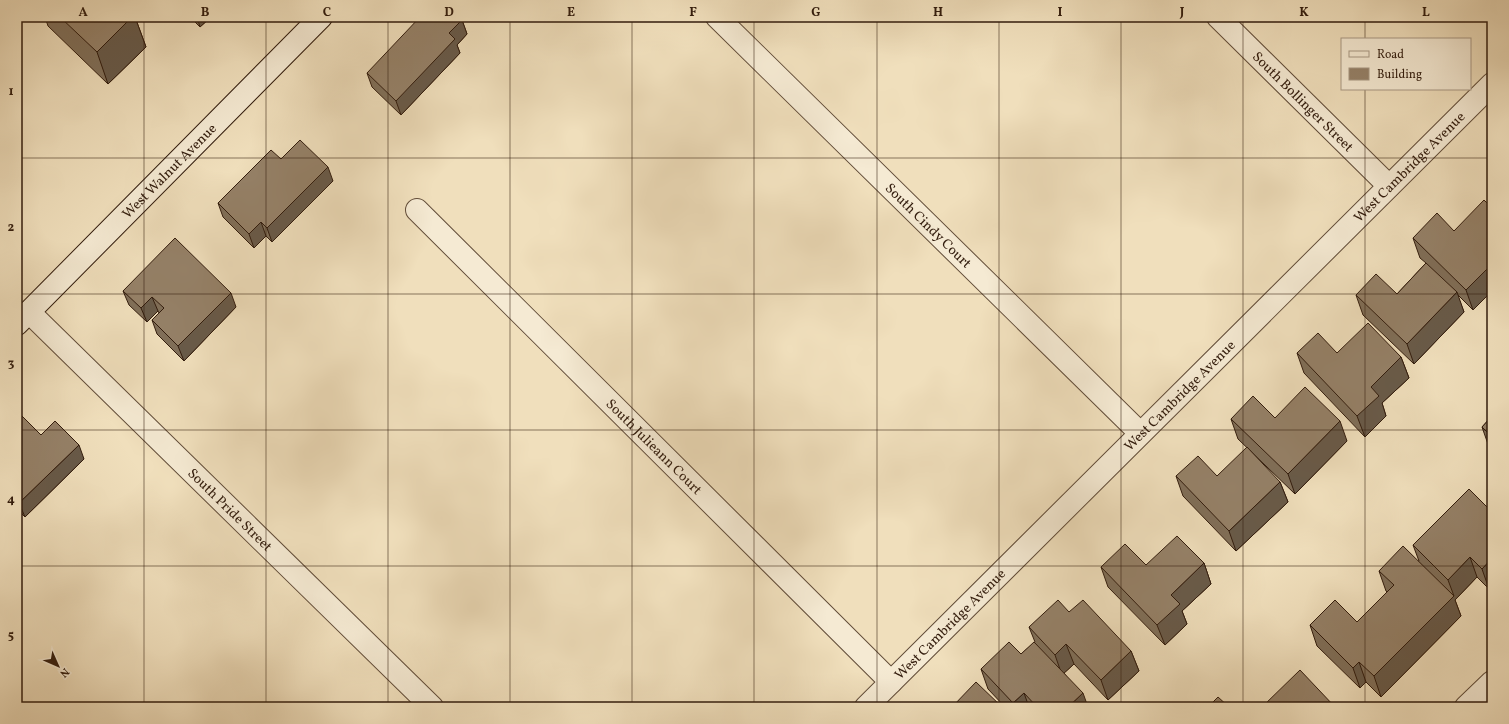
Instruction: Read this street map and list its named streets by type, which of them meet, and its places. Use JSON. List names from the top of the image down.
{
  "streets": {
    "street": [
      "South Bollinger Street",
      "West Cambridge Avenue",
      "West Walnut Avenue",
      "South Cindy Court",
      "South Julieann Court",
      "South Pride Street"
    ]
  },
  "crossings": [
    ["South Bollinger Street", "West Cambridge Avenue"],
    ["West Cambridge Avenue", "South Cindy Court"],
    ["West Cambridge Avenue", "South Julieann Court"],
    ["West Walnut Avenue", "South Pride Street"]
  ],
  "legend": ["Road", "Building"],
  "north": "bottom right",
  "grid": {
    "columns": [
      "A",
      "B",
      "C",
      "D",
      "E",
      "F",
      "G",
      "H",
      "I",
      "J",
      "K",
      "L"
    ],
    "rows": [
      "1",
      "2",
      "3",
      "4",
      "5"
    ]
  }
}
